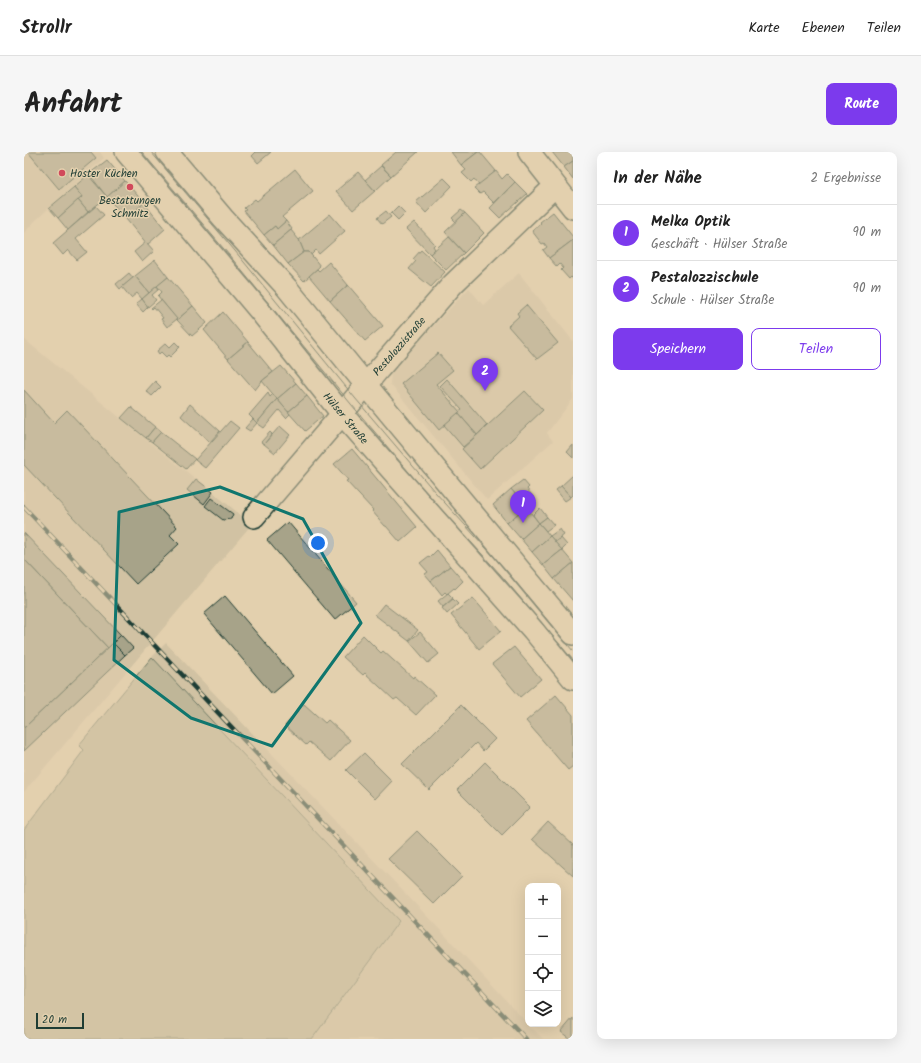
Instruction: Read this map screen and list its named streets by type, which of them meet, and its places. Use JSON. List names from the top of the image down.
{
  "streets": {
    "street": ["Pestalozzistraße", "Hülser Straße"]
  },
  "crossings": [
    ["Pestalozzistraße", "Hülser Straße"]
  ],
  "places": ["Hoster Küchen", "Bestattungen Schmitz"],
  "scale_bar": "20 m",
  "page": {
    "header": "Strollr",
    "nav": ["Karte", "Ebenen", "Teilen"],
    "title": "Anfahrt",
    "buttons": [
      "Route",
      ["Speichern", "Teilen"]
    ],
    "heading": ["In der Nähe", "2 Ergebnisse"],
    "list": [
      {
        "mark": "1",
        "name": "Melka Optik",
        "note": "Geschäft · Hülser Straße",
        "value": "90 m"
      },
      {
        "mark": "2",
        "name": "Pestalozzischule",
        "note": "Schule · Hülser Straße",
        "value": "90 m"
      }
    ],
    "pins": ["2", "1"],
    "map_buttons": ["+", "−"],
    "scale": "20 m"
  }
}
